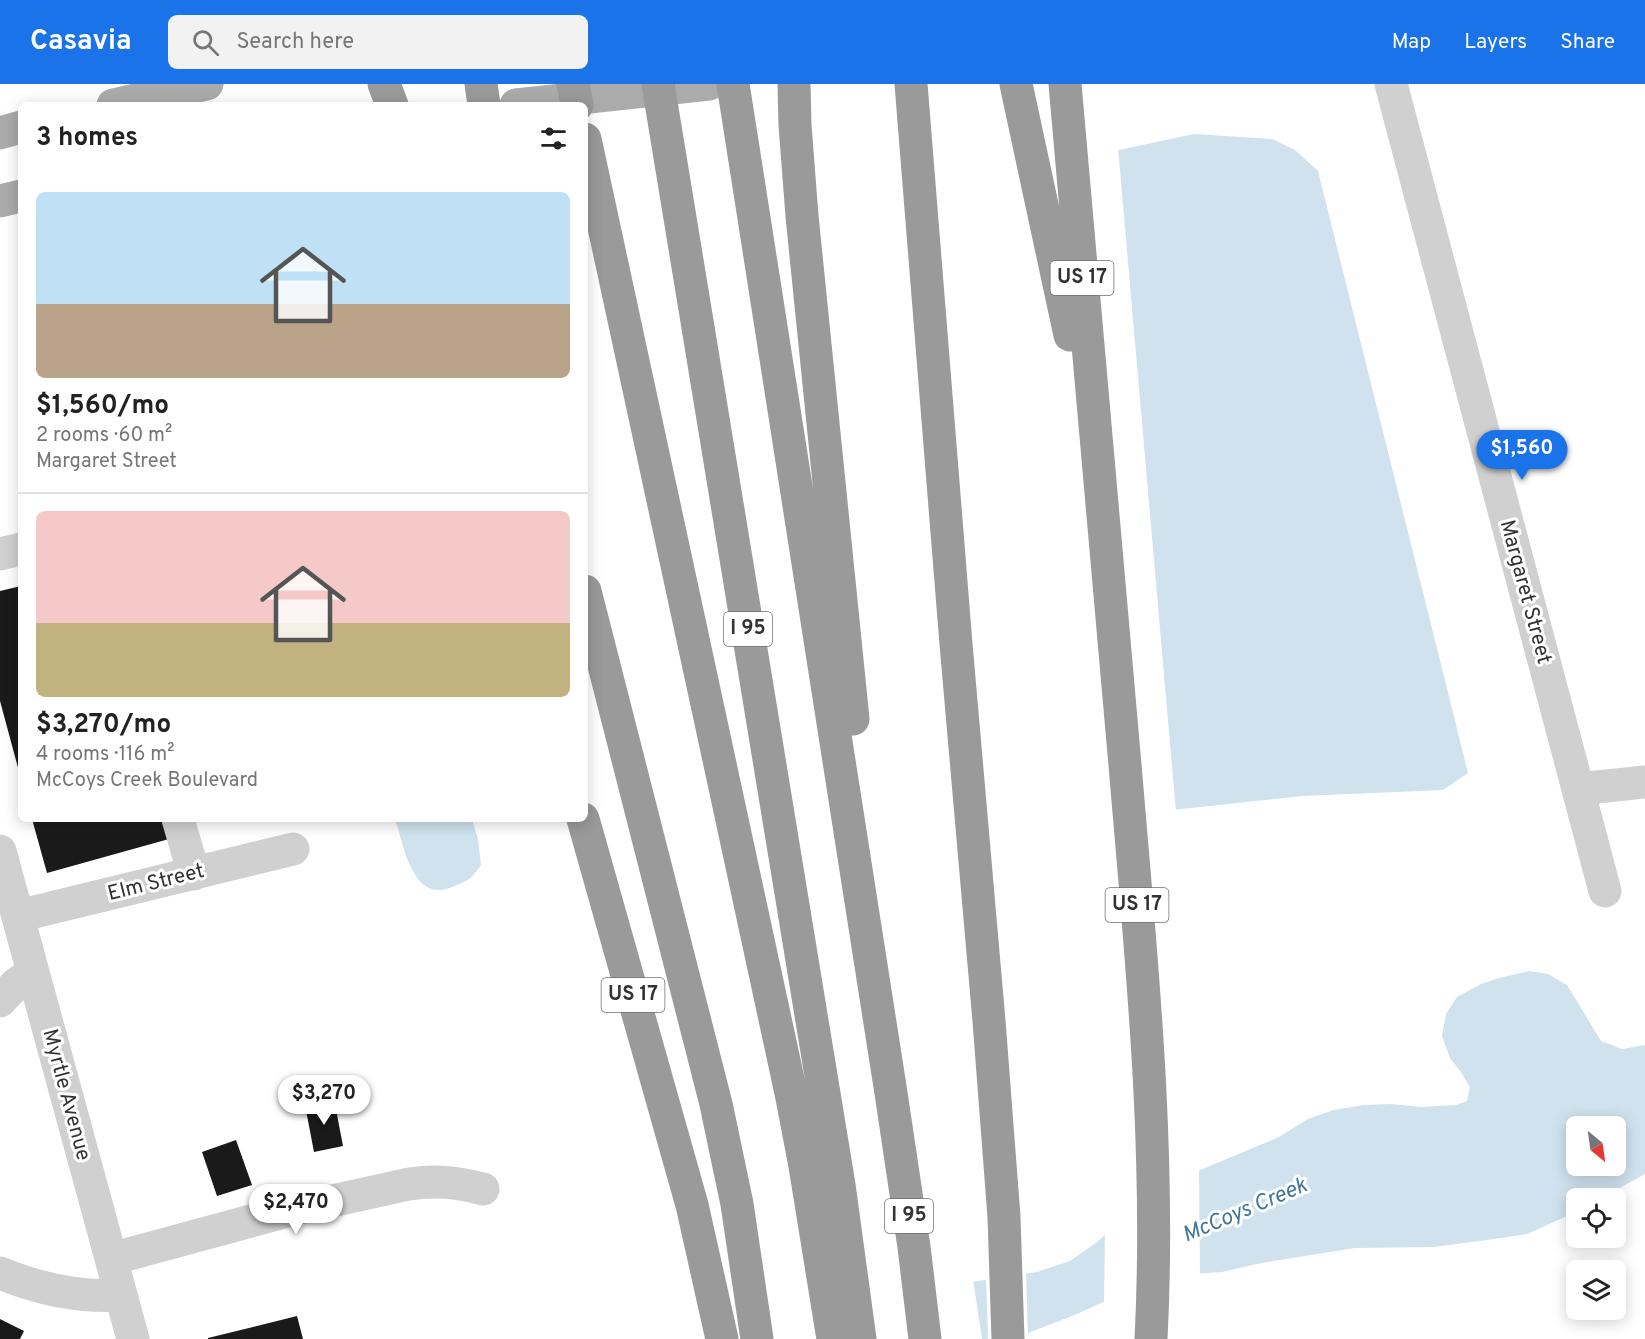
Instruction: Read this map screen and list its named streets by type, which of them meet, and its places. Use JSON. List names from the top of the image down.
{
  "streets": {
    "highway": ["US 17", "I 95"],
    "street": ["Margaret Street", "Elm Street", "Myrtle Avenue"]
  },
  "crossings": [
    ["Elm Street", "Myrtle Avenue"]
  ],
  "water": ["McCoys Creek"],
  "north": "bottom right",
  "page": {
    "header": "Casavia",
    "search": "Search here",
    "nav": ["Map", "Layers", "Share"],
    "heading": "3 homes",
    "list": [
      {
        "name": "$1,560/mo",
        "note": "2 rooms · 60 m² · Margaret Street"
      },
      {
        "name": "$3,270/mo",
        "note": "4 rooms · 116 m² · McCoys Creek Boulevard"
      }
    ],
    "price": ["$1,560", "$3,270", "$2,470"]
  }
}
